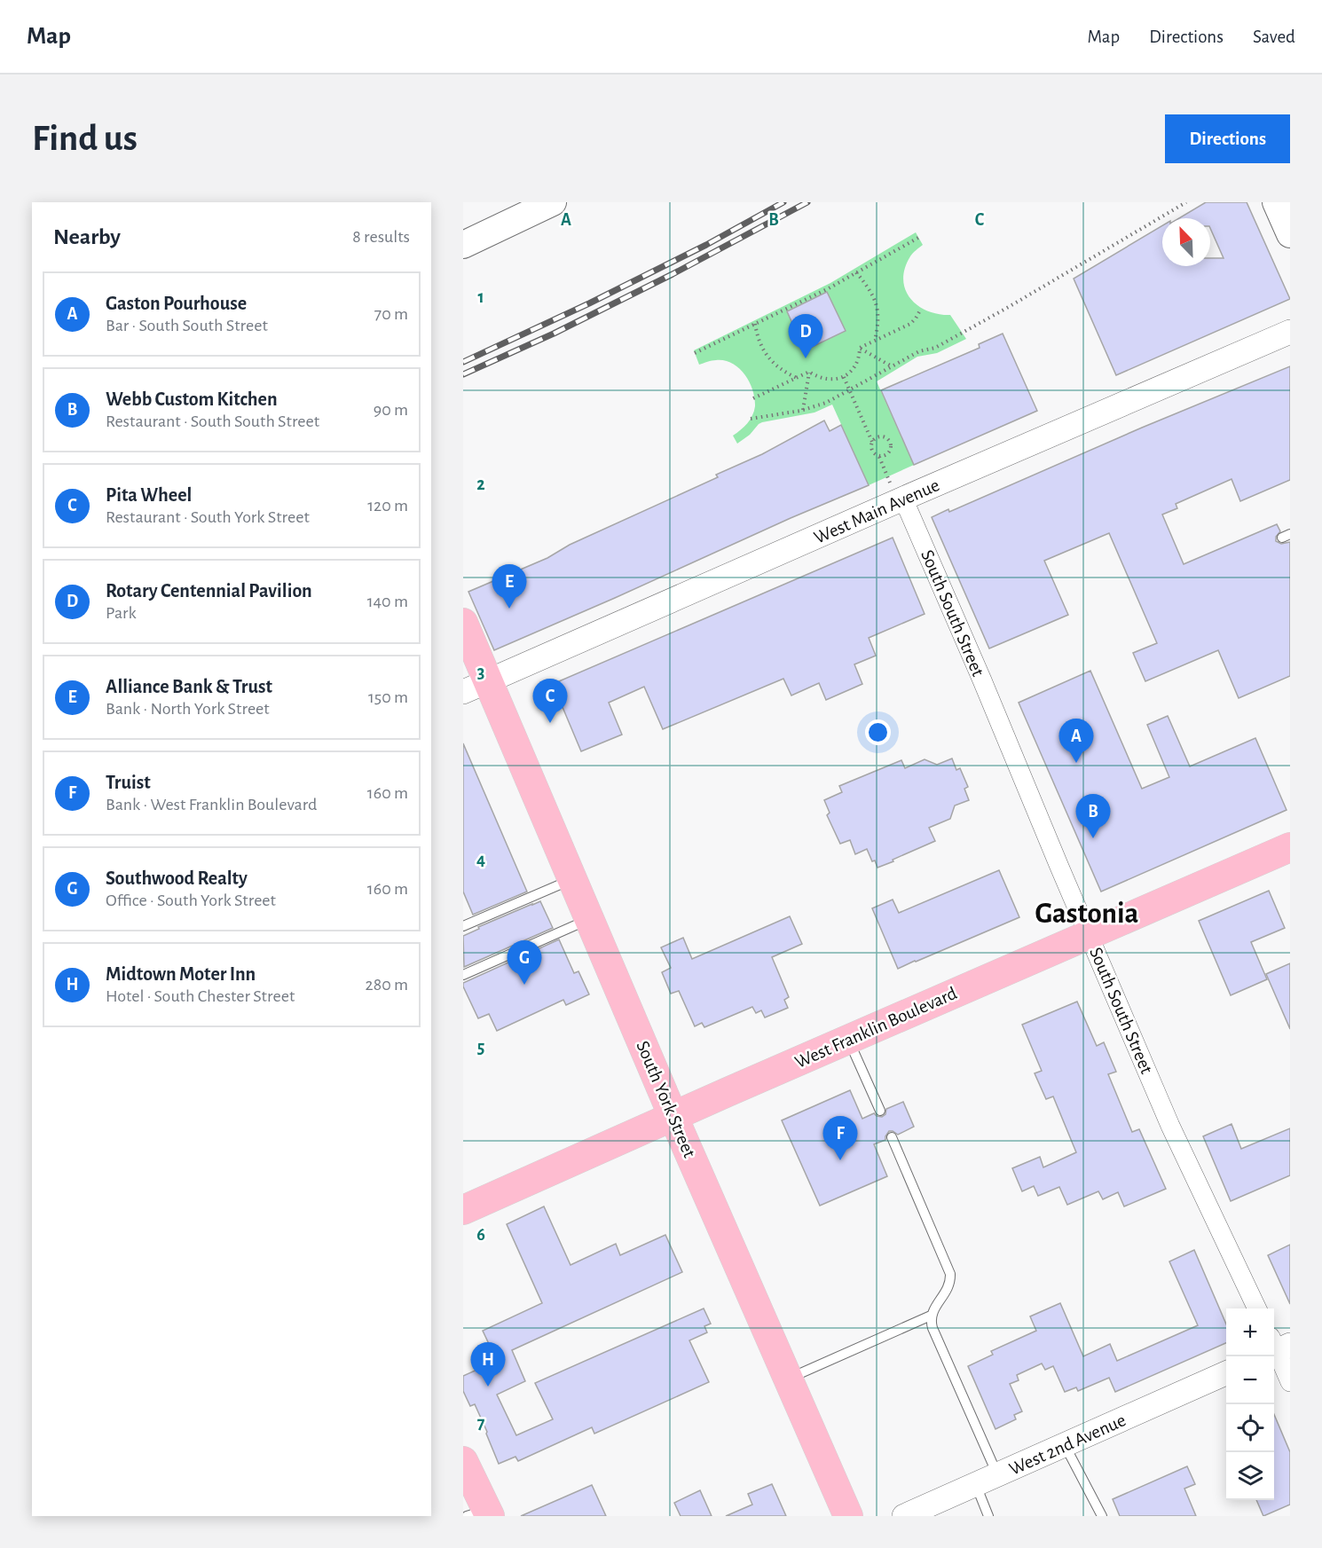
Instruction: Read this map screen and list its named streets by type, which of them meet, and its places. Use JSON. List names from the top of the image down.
{
  "streets": {
    "main road": ["West Franklin Boulevard", "South York Street"],
    "street": ["West Main Avenue", "South South Street", "West 2nd Avenue"]
  },
  "crossings": [
    ["West Main Avenue", "South South Street"],
    ["West Main Avenue", "South York Street"],
    ["South South Street", "West Franklin Boulevard"],
    ["West Franklin Boulevard", "South York Street"]
  ],
  "districts": ["Gastonia"],
  "north": "top left",
  "page": {
    "header": "Map",
    "nav": ["Map", "Directions", "Saved"],
    "buttons": "Directions",
    "title": "Find us",
    "heading": ["Nearby", "8 results"],
    "list": [
      {
        "mark": "A",
        "name": "Gaston Pourhouse",
        "note": "Bar · South South Street",
        "value": "70 m"
      },
      {
        "mark": "B",
        "name": "Webb Custom Kitchen",
        "note": "Restaurant · South South Street",
        "value": "90 m"
      },
      {
        "mark": "C",
        "name": "Pita Wheel",
        "note": "Restaurant · South York Street",
        "value": "120 m"
      },
      {
        "mark": "D",
        "name": "Rotary Centennial Pavilion",
        "note": "Park",
        "value": "140 m"
      },
      {
        "mark": "E",
        "name": "Alliance Bank & Trust",
        "note": "Bank · North York Street",
        "value": "150 m"
      },
      {
        "mark": "F",
        "name": "Truist",
        "note": "Bank · West Franklin Boulevard",
        "value": "160 m"
      },
      {
        "mark": "G",
        "name": "Southwood Realty",
        "note": "Office · South York Street",
        "value": "160 m"
      },
      {
        "mark": "H",
        "name": "Midtown Moter Inn",
        "note": "Hotel · South Chester Street",
        "value": "280 m"
      }
    ],
    "pins": [
      "D",
      "E",
      "C",
      "A",
      "B",
      "G",
      "F",
      "H"
    ],
    "map_buttons": ["+", "−"]
  },
  "grid": {
    "columns": ["A", "B", "C"],
    "rows": [
      "1",
      "2",
      "3",
      "4",
      "5",
      "6",
      "7"
    ]
  }
}
